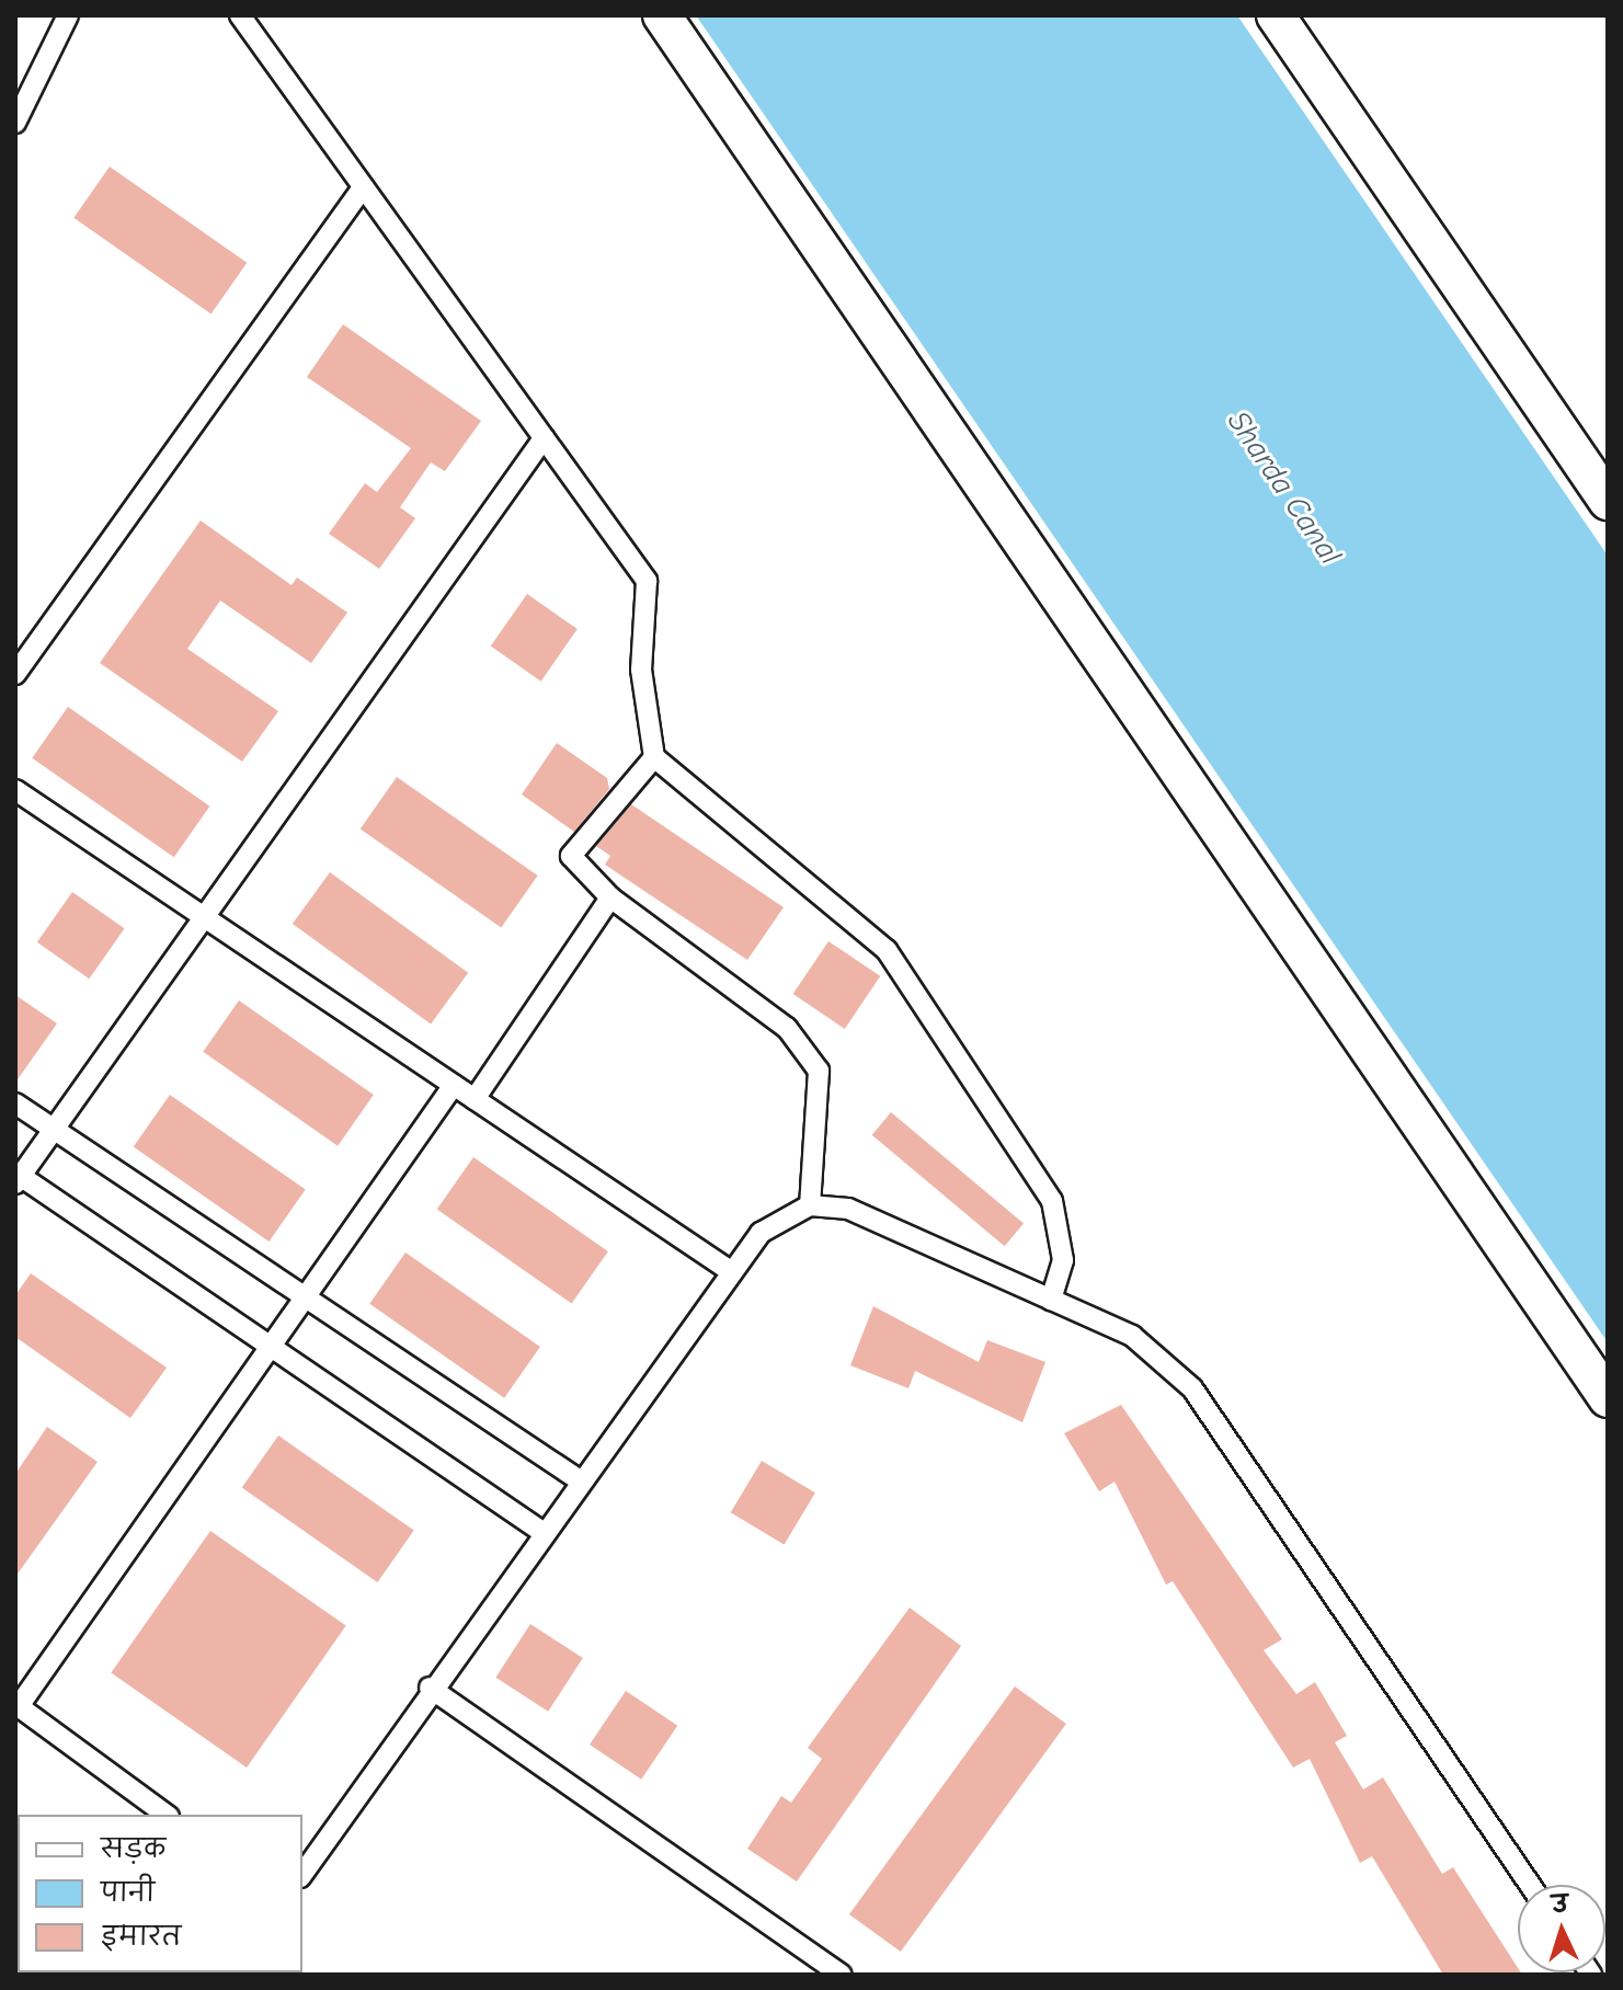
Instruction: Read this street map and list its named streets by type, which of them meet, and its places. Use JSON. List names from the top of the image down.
{
  "water": ["Sharda Canal"],
  "legend": ["सड़क", "पानी", "इमारत"],
  "north": "top"
}
